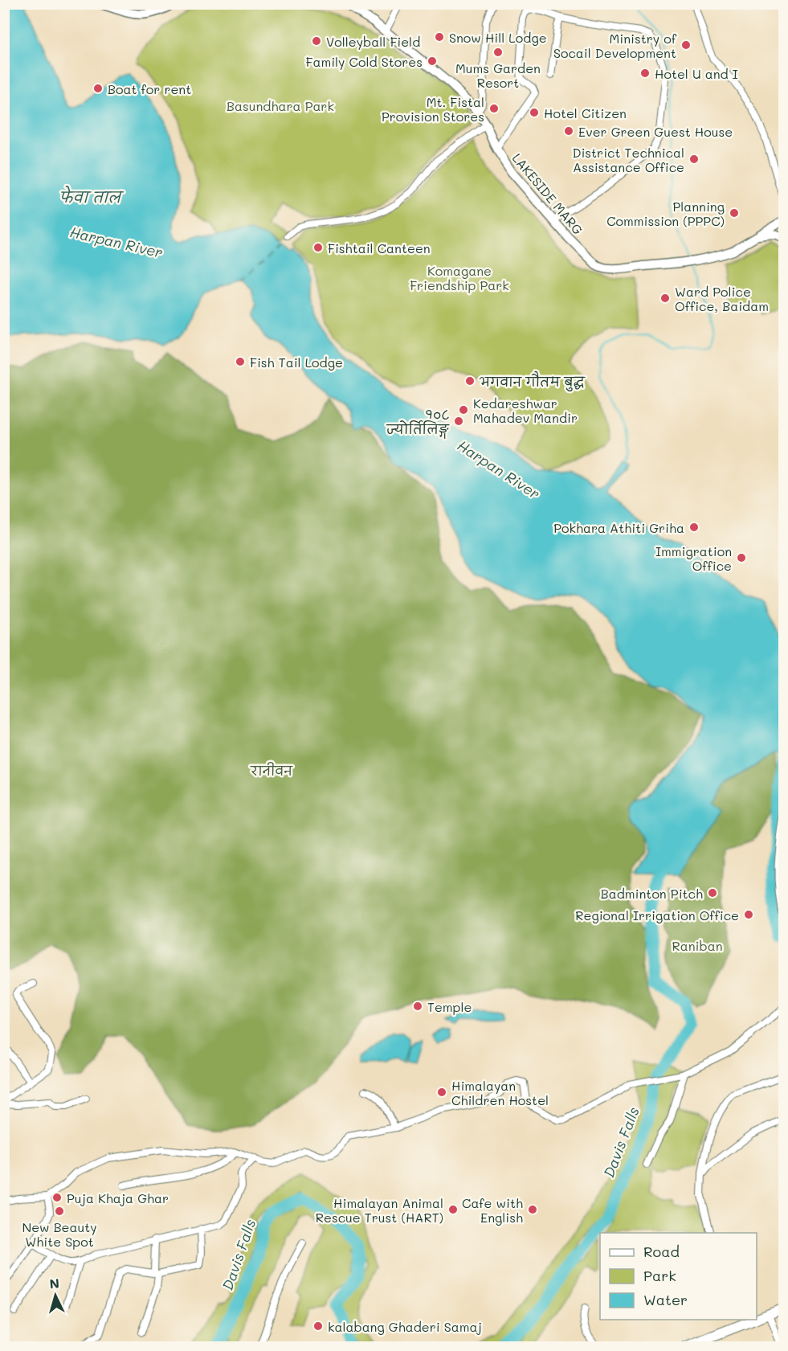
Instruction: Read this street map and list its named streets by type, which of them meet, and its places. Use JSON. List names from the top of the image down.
{
  "streets": {
    "main road": ["LAKESIDE MARG"]
  },
  "water": ["फेवा ताल", "Harpan River", "Davis Falls"],
  "parks": [
    "Basundhara Park",
    "Komagane Friendship Park",
    "रानीवन",
    "Raniban"
  ],
  "places": [
    "Snow Hill Lodge",
    "Volleyball Field",
    "Ministry of Socail Development",
    "Mums Garden Resort",
    "Family Cold Stores",
    "Hotel U and I",
    "Boat for rent",
    "Mt. Fistal Provision Stores",
    "Hotel Citizen",
    "Ever Green Guest House",
    "District Technical Assistance Office",
    "Planning Commission (PPPC)",
    "Fishtail Canteen",
    "Ward Police Office, Baidam",
    "Fish Tail Lodge",
    "भगवान गौतम बुद्ध",
    "Kedareshwar Mahadev Mandir",
    "१०८ ज्योर्तिलिङ्ग",
    "Pokhara Athiti Griha",
    "Immigration Office",
    "Badminton Pitch",
    "Regional Irrigation Office",
    "Temple",
    "Himalayan Children Hostel",
    "Puja Khaja Ghar",
    "Himalayan Animal Rescue Trust (HART)",
    "Cafe with English",
    "New Beauty White Spot",
    "kalabang Ghaderi Samaj"
  ],
  "legend": ["Road", "Park", "Water"],
  "north": "top"
}
